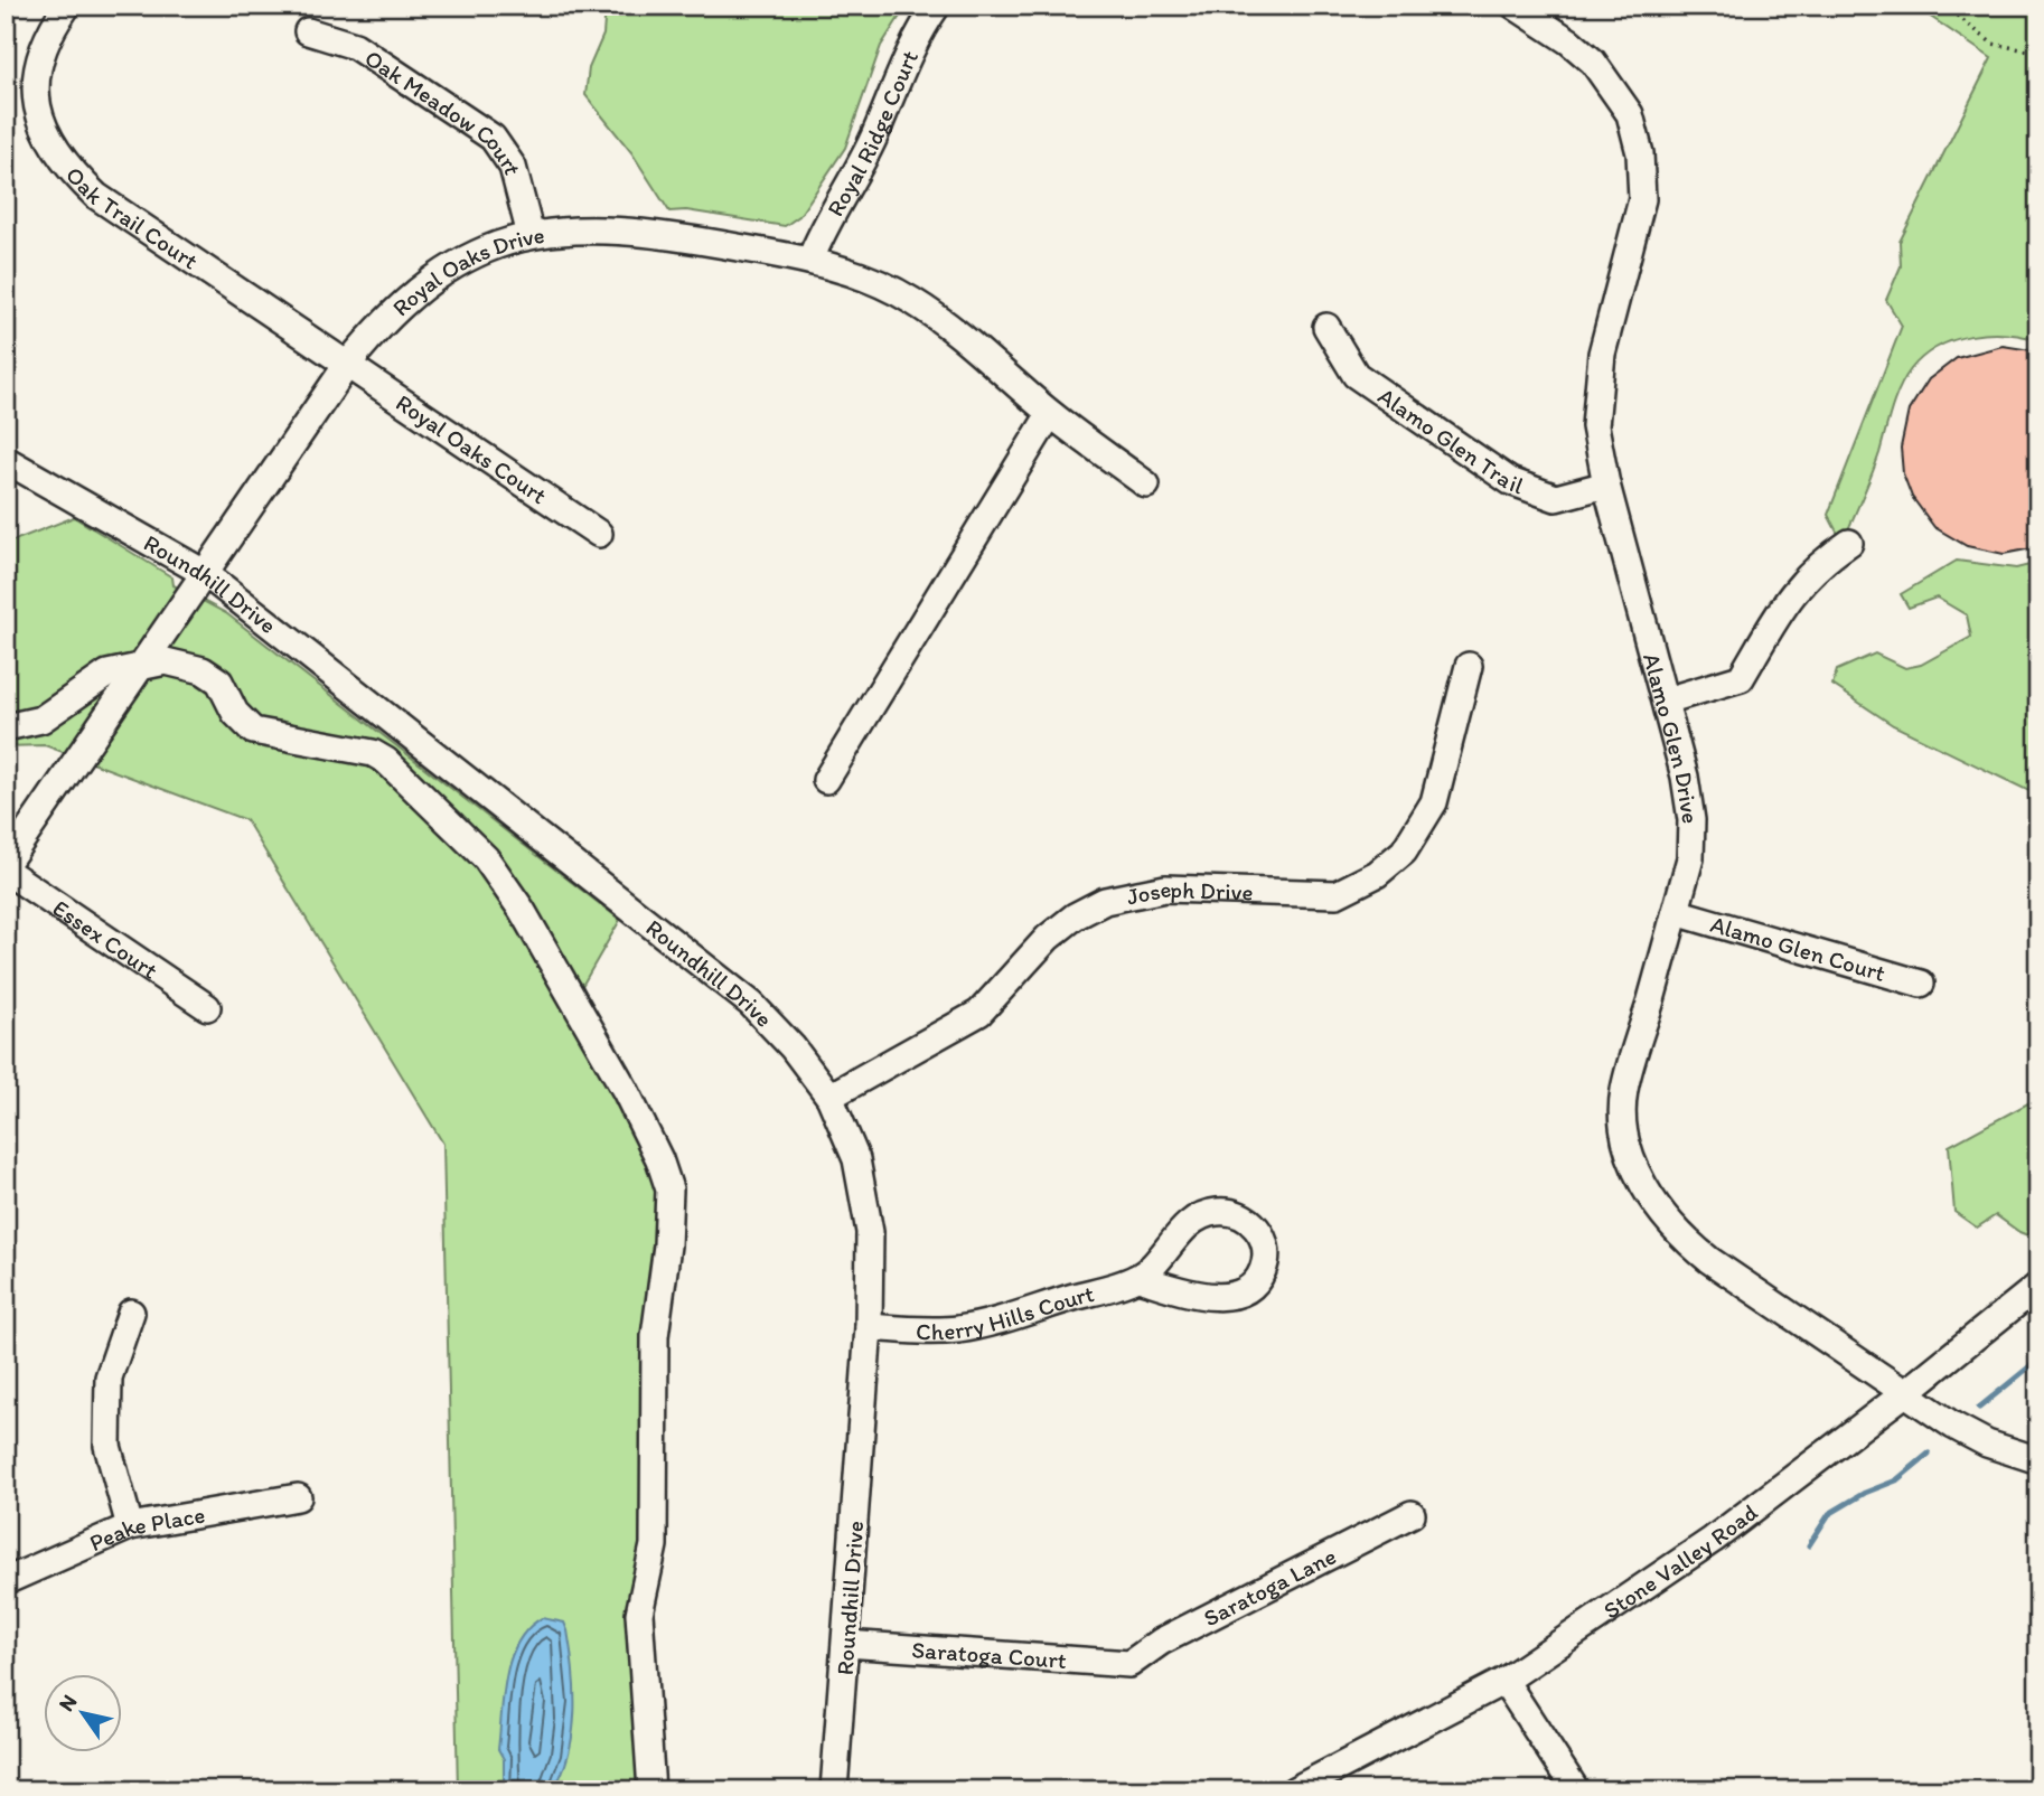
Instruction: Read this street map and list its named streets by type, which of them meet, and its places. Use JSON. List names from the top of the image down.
{
  "streets": {
    "street": [
      "Oak Meadow Court",
      "Royal Ridge Court",
      "Oak Trail Court",
      "Royal Oaks Drive",
      "Alamo Glen Trail",
      "Royal Oaks Court",
      "Roundhill Drive",
      "Alamo Glen Drive",
      "Joseph Drive",
      "Essex Court",
      "Alamo Glen Court",
      "Cherry Hills Court",
      "Peake Place",
      "Stone Valley Road",
      "Saratoga Lane",
      "Saratoga Court"
    ]
  },
  "crossings": [
    ["Oak Meadow Court", "Royal Oaks Drive"],
    ["Royal Ridge Court", "Royal Oaks Drive"],
    ["Oak Trail Court", "Royal Oaks Drive"],
    ["Oak Trail Court", "Royal Oaks Court"],
    ["Royal Oaks Drive", "Royal Oaks Court"],
    ["Royal Oaks Drive", "Roundhill Drive"],
    ["Alamo Glen Trail", "Alamo Glen Drive"],
    ["Roundhill Drive", "Joseph Drive"],
    ["Roundhill Drive", "Cherry Hills Court"],
    ["Roundhill Drive", "Saratoga Court"],
    ["Alamo Glen Drive", "Alamo Glen Court"],
    ["Alamo Glen Drive", "Stone Valley Road"],
    ["Saratoga Lane", "Saratoga Court"]
  ],
  "north": "top left"
}
